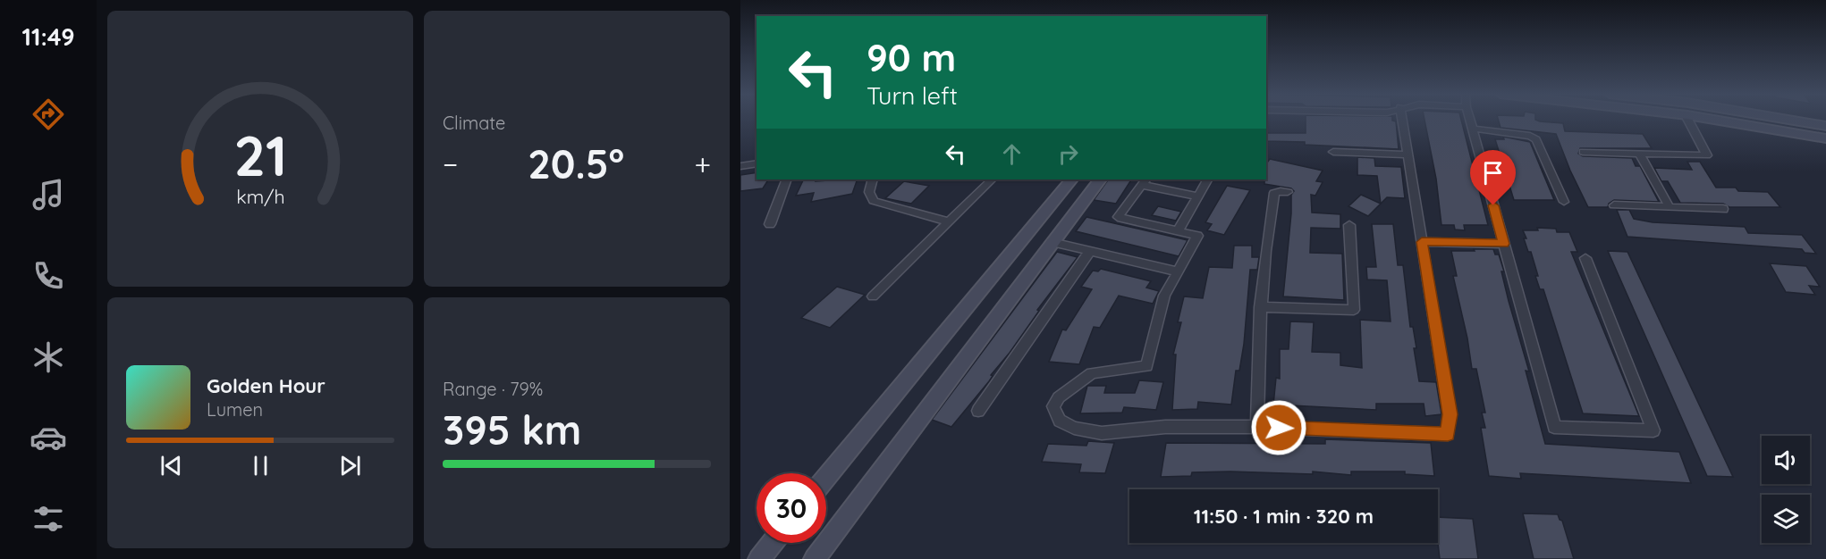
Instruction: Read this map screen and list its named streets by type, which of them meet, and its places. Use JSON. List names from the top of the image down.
{
  "page": {
    "tabs": "11:49",
    "tile": [
      "Climate",
      ["Range · 79%", "395 km"]
    ],
    "turn": ["90 m", "Turn left"],
    "heat": ["−", "20.5°", "+"],
    "song": ["Golden Hour", "Lumen"],
    "limit": "30",
    "trip": "11:50 · 1 min · 320 m",
    "gauge": ["21", "km/h"]
  }
}
